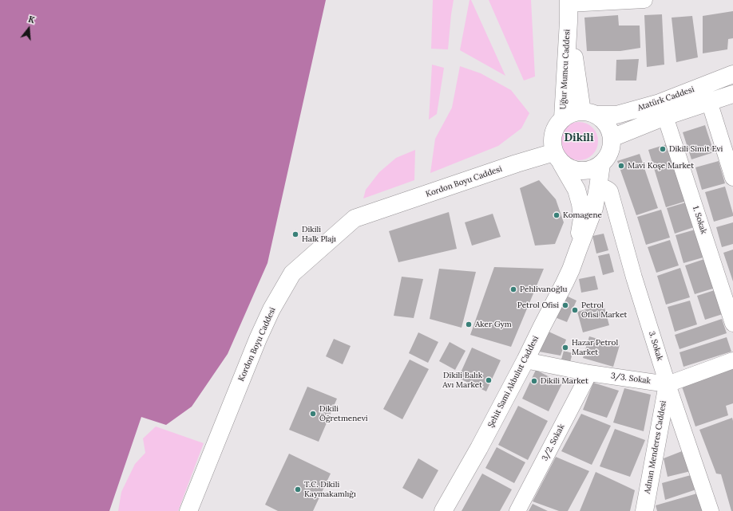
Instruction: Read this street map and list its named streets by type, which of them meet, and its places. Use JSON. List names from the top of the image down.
{
  "streets": {
    "main road": [
      "Uğur Mumcu Caddesi",
      "Atatürk Caddesi",
      "Kordon Boyu Caddesi",
      "Şehit Sami Akbulut Caddesi",
      "Adnan Menderes Caddesi"
    ],
    "street": [
      "1. Sokak",
      "3. Sokak",
      "3/3. Sokak",
      "3/2. Sokak"
    ]
  },
  "crossings": [
    ["Uğur Mumcu Caddesi", "Atatürk Caddesi"],
    ["Uğur Mumcu Caddesi", "Kordon Boyu Caddesi"],
    ["Uğur Mumcu Caddesi", "Şehit Sami Akbulut Caddesi"],
    ["Atatürk Caddesi", "Kordon Boyu Caddesi"],
    ["Atatürk Caddesi", "1. Sokak"],
    ["Atatürk Caddesi", "Şehit Sami Akbulut Caddesi"],
    ["Kordon Boyu Caddesi", "Şehit Sami Akbulut Caddesi"],
    ["3. Sokak", "3/3. Sokak"],
    ["3. Sokak", "Şehit Sami Akbulut Caddesi"],
    ["3. Sokak", "Adnan Menderes Caddesi"],
    ["3/3. Sokak", "Şehit Sami Akbulut Caddesi"],
    ["3/3. Sokak", "3/2. Sokak"],
    ["3/3. Sokak", "Adnan Menderes Caddesi"]
  ],
  "districts": ["Dikili"],
  "places": [
    "Dikili Simit Evi",
    "Mavi Koşe Market",
    "Komagene",
    "Dikili Halk Plajı",
    "Pehlivanoğlu",
    "Petrol Ofisi",
    "Petrol Ofisi Market",
    "Aker Gym",
    "Hazar Petrol Market",
    "Dikili Balık Avı Market",
    "Dikili Market",
    "Dikili Öğretmenevi",
    "T.C. Dikili Kaymakamlığı"
  ],
  "north": "top"
}
